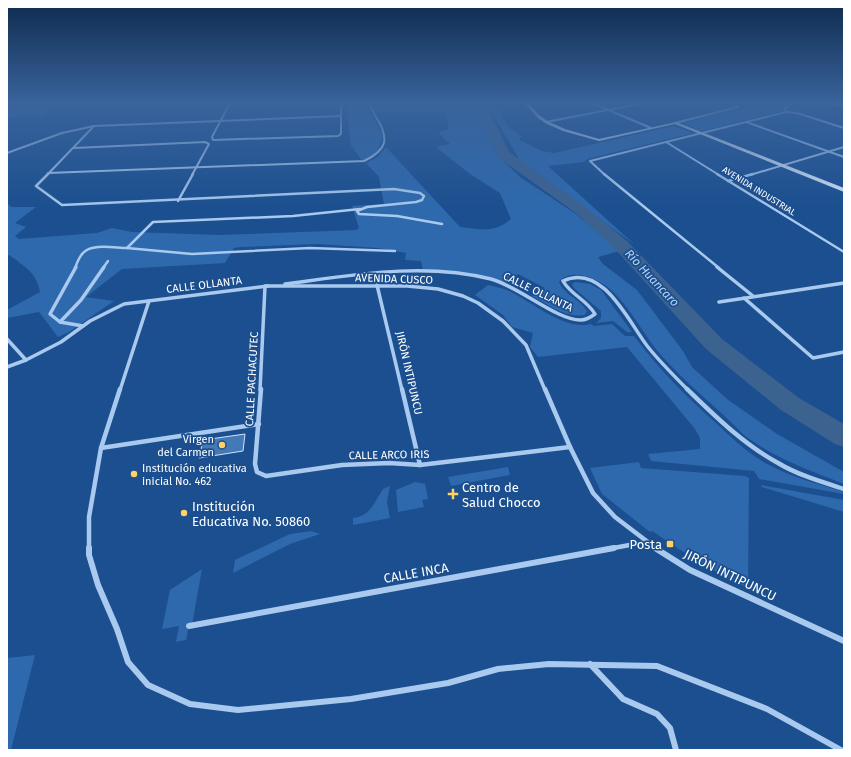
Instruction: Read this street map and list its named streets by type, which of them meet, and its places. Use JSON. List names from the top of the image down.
{
  "streets": {
    "street": [
      "AVENIDA INDUSTRIAL",
      "AVENIDA CUSCO",
      "CALLE OLLANTA",
      "JIRÓN INTIPUNCU",
      "CALLE PACHACUTEC",
      "CALLE ARCO IRIS",
      "CALLE INCA"
    ]
  },
  "crossings": [
    ["AVENIDA CUSCO", "CALLE OLLANTA"],
    ["AVENIDA CUSCO", "JIRÓN INTIPUNCU"],
    ["AVENIDA CUSCO", "CALLE PACHACUTEC"],
    ["CALLE OLLANTA", "CALLE PACHACUTEC"],
    ["JIRÓN INTIPUNCU", "CALLE ARCO IRIS"],
    ["JIRÓN INTIPUNCU", "CALLE INCA"],
    ["CALLE PACHACUTEC", "CALLE ARCO IRIS"]
  ],
  "water": ["Río Huancaro"],
  "places": {
    "other": ["Virgen del Carmen", "Institución educativa inicial No. 462", "Institución Educativa No. 50860"],
    "health": ["Centro de Salud Chocco"],
    "transit": ["Posta"]
  }
}
